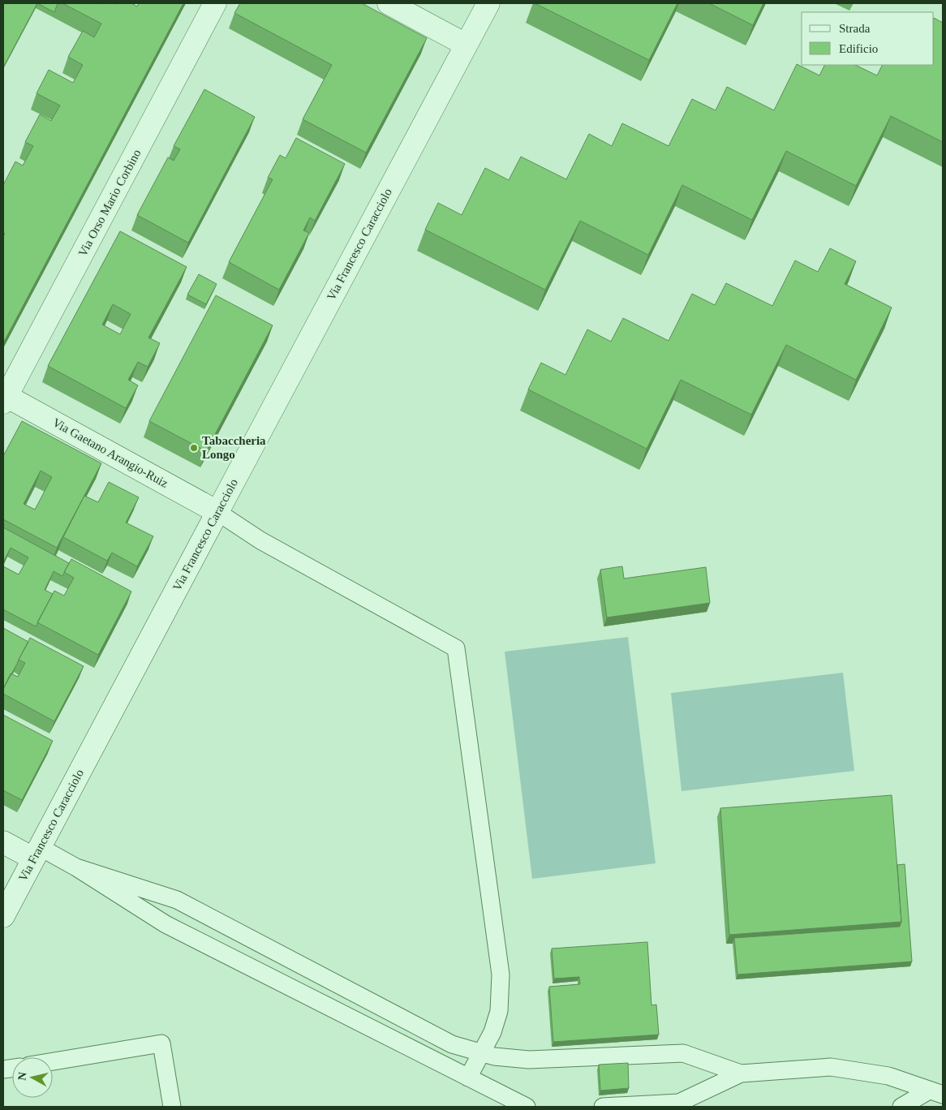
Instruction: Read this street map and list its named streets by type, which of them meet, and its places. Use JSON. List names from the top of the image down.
{
  "streets": {
    "street": ["Via Orso Mario Corbino", "Via Francesco Caracciolo", "Via Gaetano Arangio-Ruiz"]
  },
  "crossings": [
    ["Via Orso Mario Corbino", "Via Gaetano Arangio-Ruiz"],
    ["Via Francesco Caracciolo", "Via Gaetano Arangio-Ruiz"]
  ],
  "places": ["Tabaccheria Longo"],
  "legend": ["Strada", "Edificio"],
  "north": "left"
}
